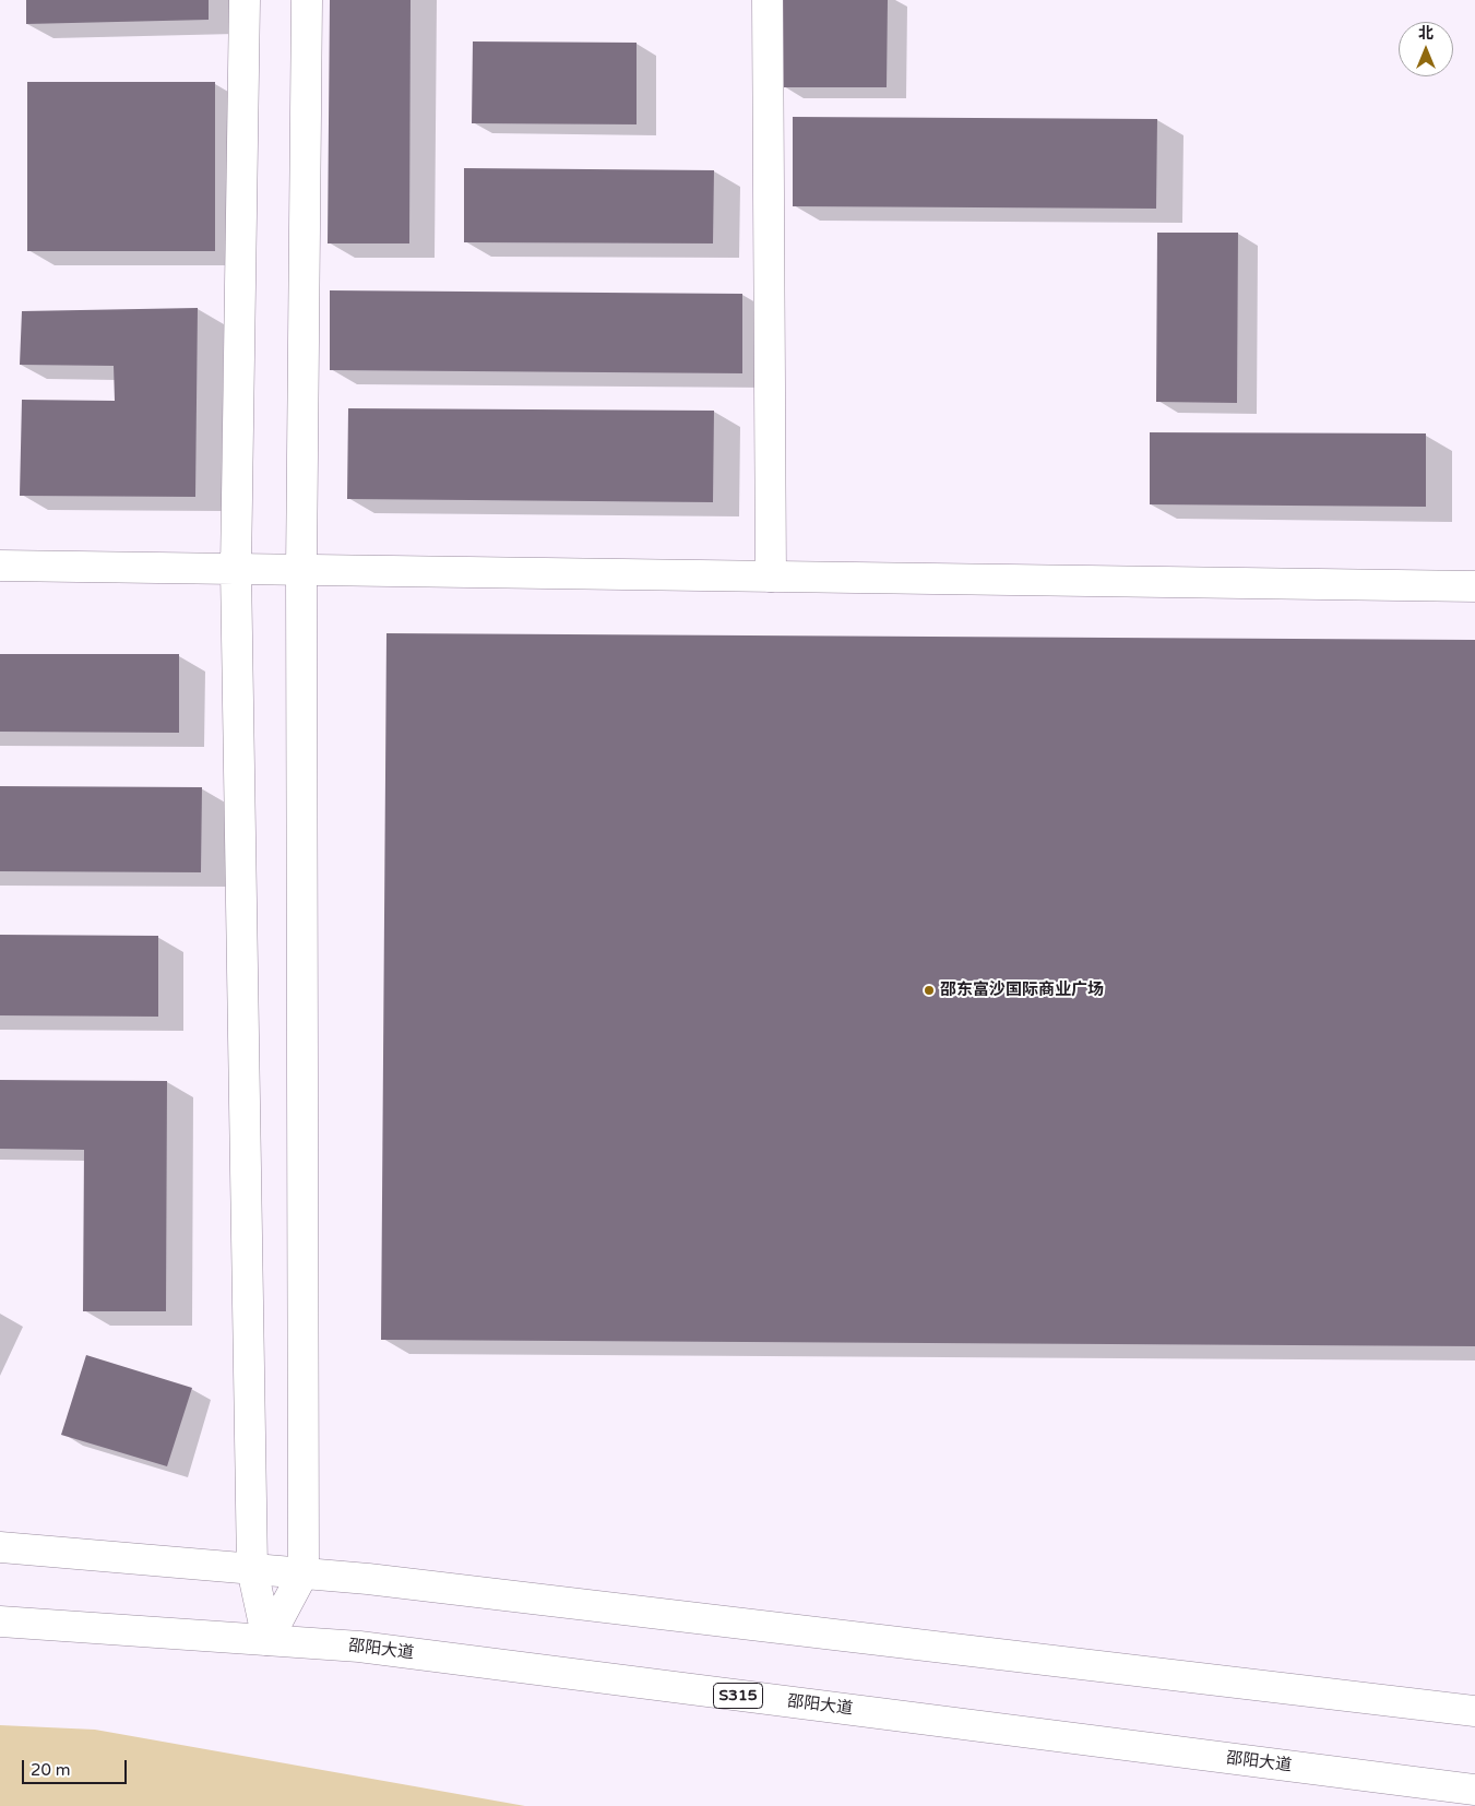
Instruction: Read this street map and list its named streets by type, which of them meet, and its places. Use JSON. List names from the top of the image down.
{
  "streets": {
    "street": ["邵阳大道", "S315"]
  },
  "places": ["邵东富沙国际商业广场"],
  "scale_bar": "20 m",
  "north": "top"
}
